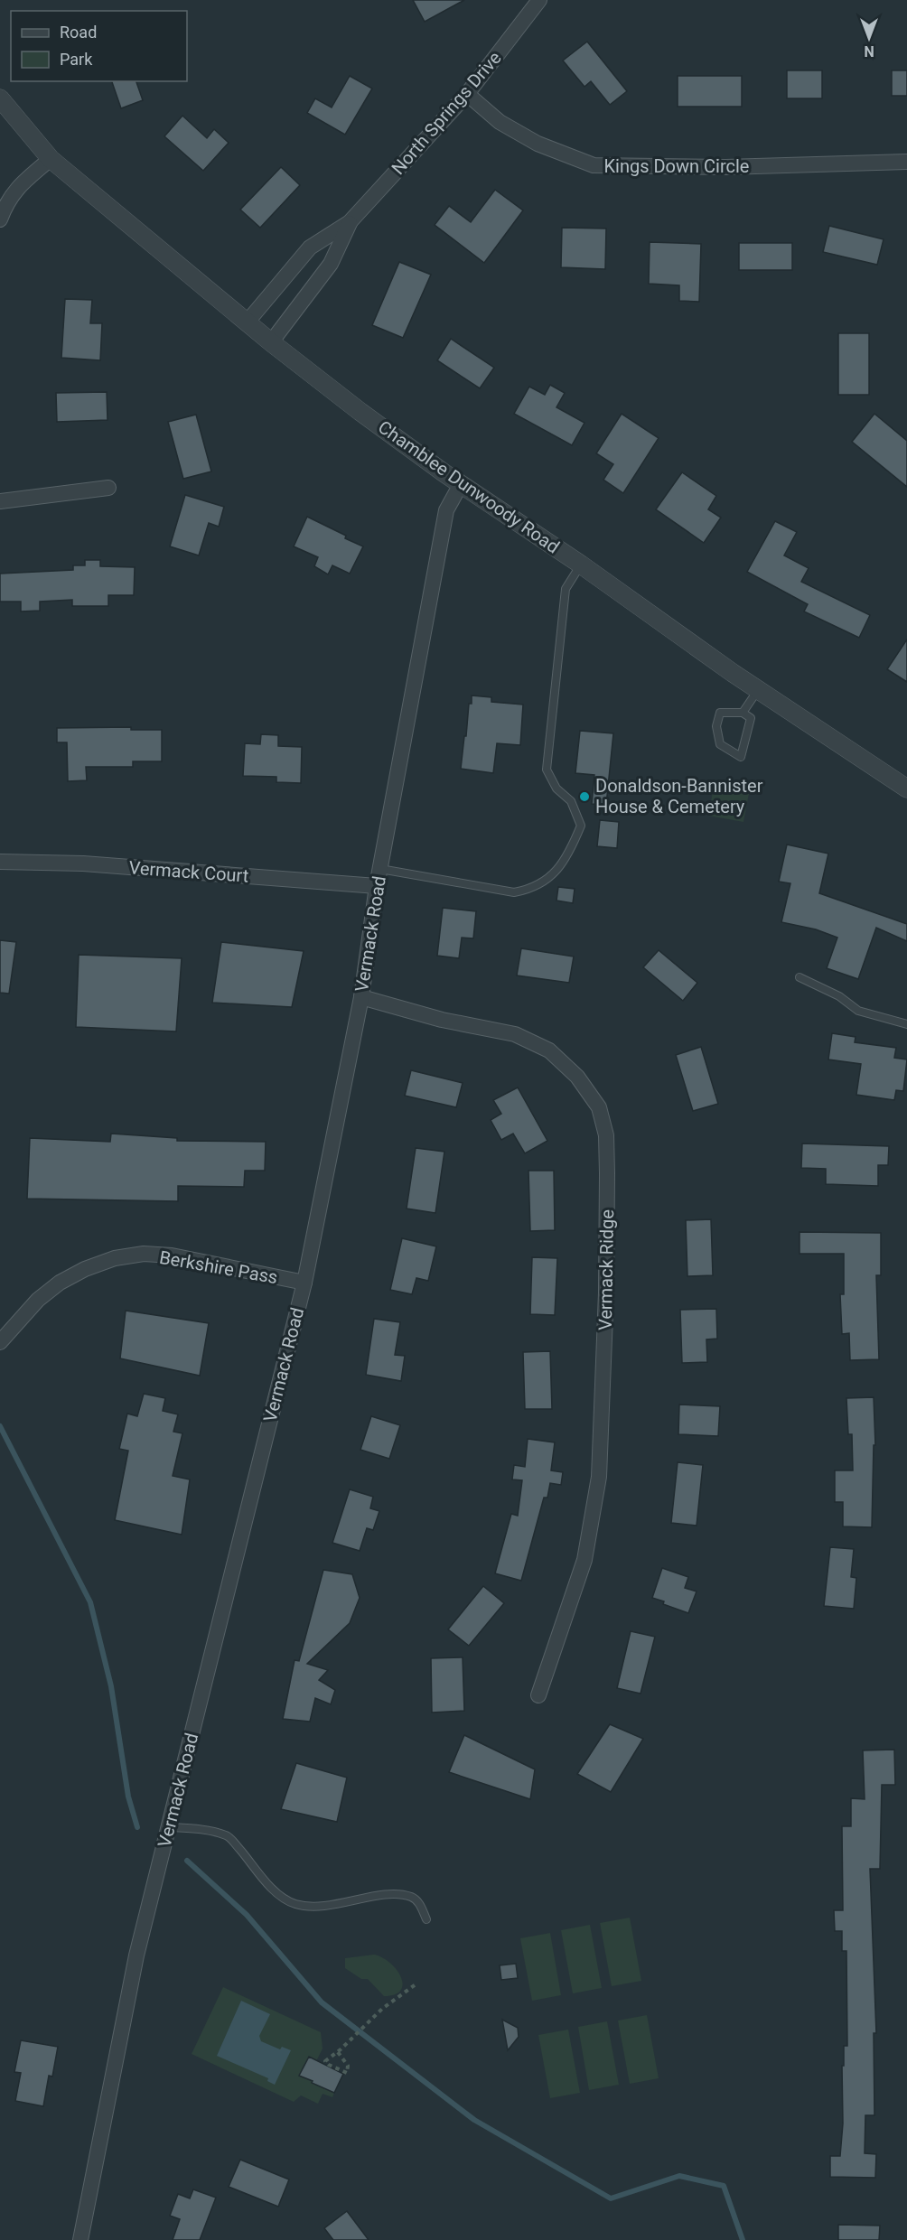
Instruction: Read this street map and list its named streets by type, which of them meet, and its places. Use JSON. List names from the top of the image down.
{
  "streets": {
    "street": [
      "North Springs Drive",
      "Kings Down Circle",
      "Chamblee Dunwoody Road",
      "Vermack Court",
      "Vermack Road",
      "Berkshire Pass",
      "Vermack Ridge"
    ]
  },
  "crossings": [
    ["North Springs Drive", "Kings Down Circle"],
    ["North Springs Drive", "Chamblee Dunwoody Road"],
    ["Chamblee Dunwoody Road", "Vermack Road"],
    ["Vermack Court", "Vermack Road"],
    ["Vermack Road", "Berkshire Pass"],
    ["Vermack Road", "Vermack Ridge"]
  ],
  "places": ["Donaldson-Bannister House & Cemetery"],
  "legend": ["Road", "Park"],
  "north": "bottom"
}
